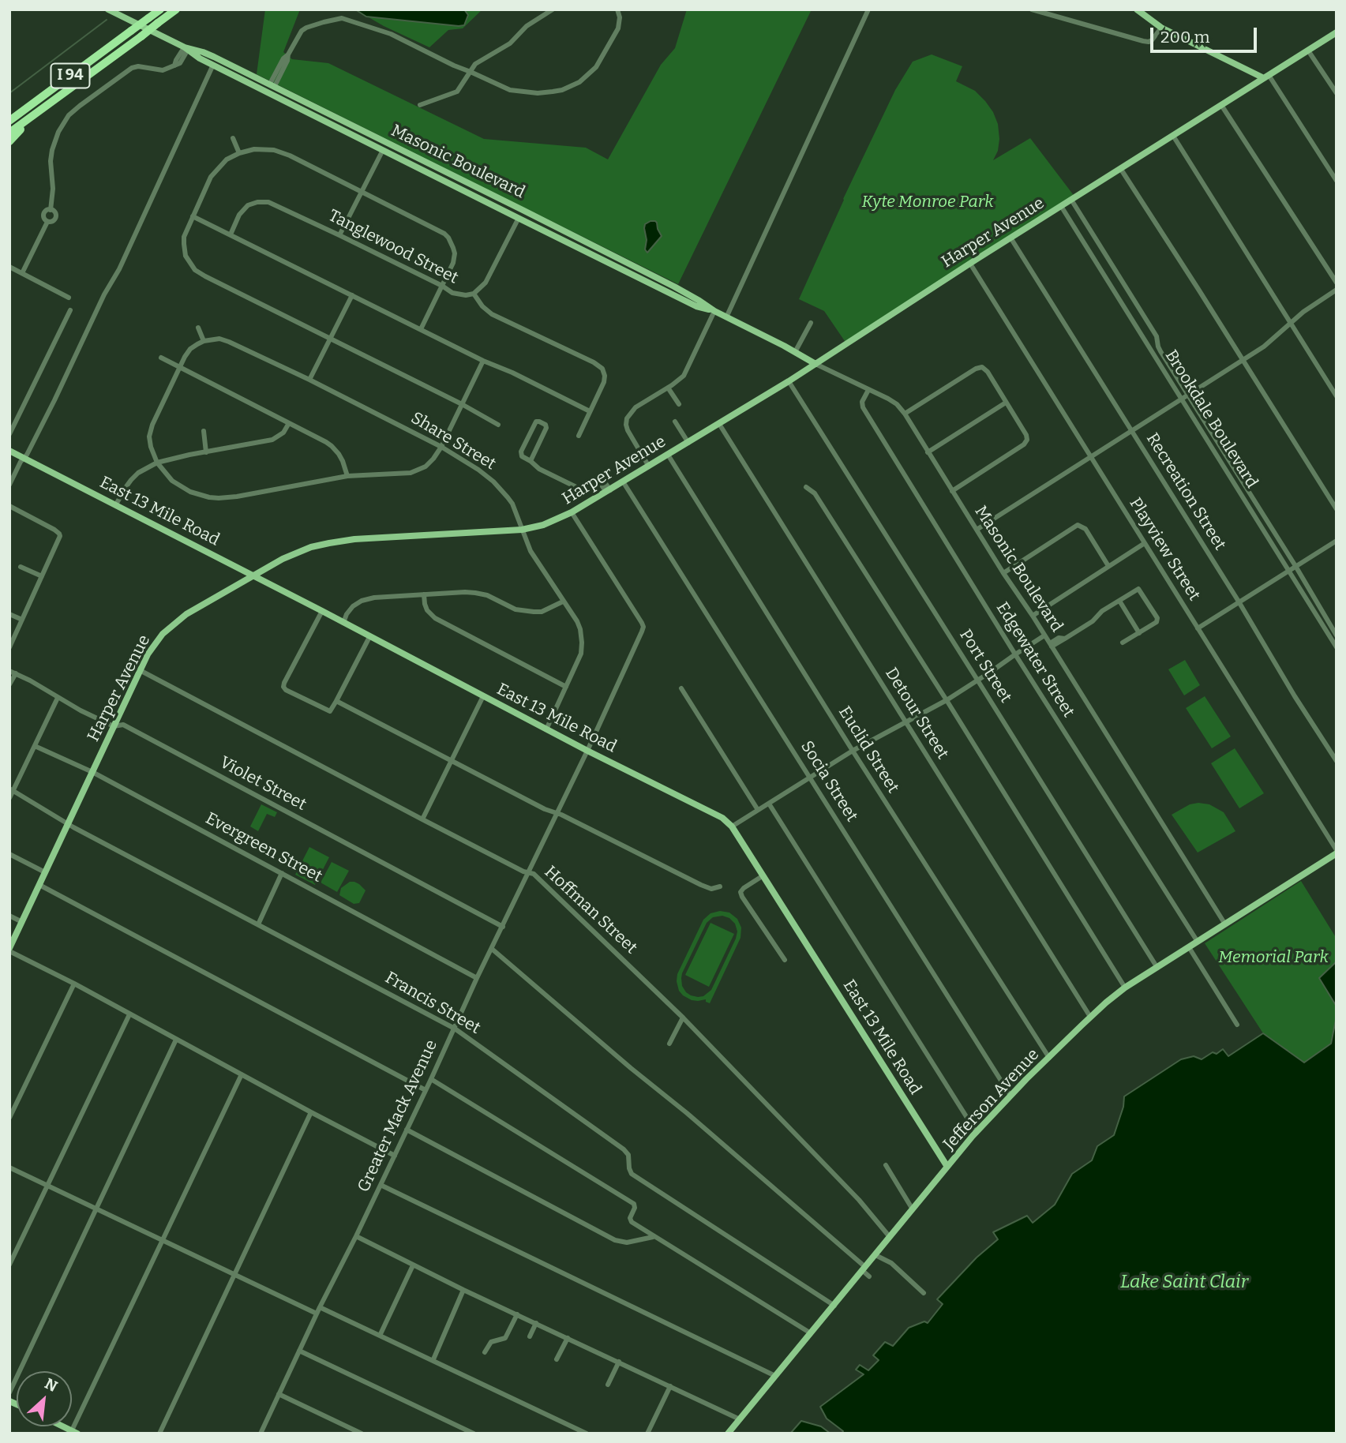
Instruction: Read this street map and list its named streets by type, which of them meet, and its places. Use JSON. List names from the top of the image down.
{
  "streets": {
    "highway": ["I 94"],
    "main road": [
      "Masonic Boulevard",
      "Harper Avenue",
      "East 13 Mile Road",
      "Jefferson Avenue"
    ],
    "street": [
      "Tanglewood Street",
      "Brookdale Boulevard",
      "Share Street",
      "Recreation Street",
      "Playview Street",
      "Edgewater Street",
      "Port Street",
      "Detour Street",
      "Euclid Street",
      "Socia Street",
      "Violet Street",
      "Evergreen Street",
      "Hoffman Street",
      "Francis Street",
      "Greater Mack Avenue"
    ]
  },
  "crossings": [
    ["Masonic Boulevard", "Harper Avenue"],
    ["Masonic Boulevard", "Edgewater Street"],
    ["Masonic Boulevard", "Jefferson Avenue"],
    ["Harper Avenue", "Brookdale Boulevard"],
    ["Harper Avenue", "Share Street"],
    ["Harper Avenue", "Recreation Street"],
    ["Harper Avenue", "East 13 Mile Road"],
    ["Harper Avenue", "Playview Street"],
    ["Harper Avenue", "Port Street"],
    ["Harper Avenue", "Detour Street"],
    ["Harper Avenue", "Euclid Street"],
    ["Harper Avenue", "Socia Street"],
    ["Harper Avenue", "Violet Street"],
    ["Harper Avenue", "Evergreen Street"],
    ["Harper Avenue", "Hoffman Street"],
    ["Harper Avenue", "Francis Street"],
    ["Harper Avenue", "Greater Mack Avenue"],
    ["Share Street", "East 13 Mile Road"],
    ["East 13 Mile Road", "Jefferson Avenue"],
    ["East 13 Mile Road", "Greater Mack Avenue"],
    ["Playview Street", "Jefferson Avenue"],
    ["Edgewater Street", "Jefferson Avenue"],
    ["Port Street", "Jefferson Avenue"],
    ["Detour Street", "Jefferson Avenue"],
    ["Euclid Street", "Jefferson Avenue"],
    ["Socia Street", "Jefferson Avenue"],
    ["Violet Street", "Greater Mack Avenue"],
    ["Evergreen Street", "Greater Mack Avenue"],
    ["Hoffman Street", "Jefferson Avenue"],
    ["Hoffman Street", "Greater Mack Avenue"],
    ["Francis Street", "Jefferson Avenue"],
    ["Francis Street", "Greater Mack Avenue"]
  ],
  "water": ["Lake Saint Clair"],
  "parks": ["Kyte Monroe Park", "Memorial Park"],
  "scale_bar": "200 m",
  "north": "top right"
}
